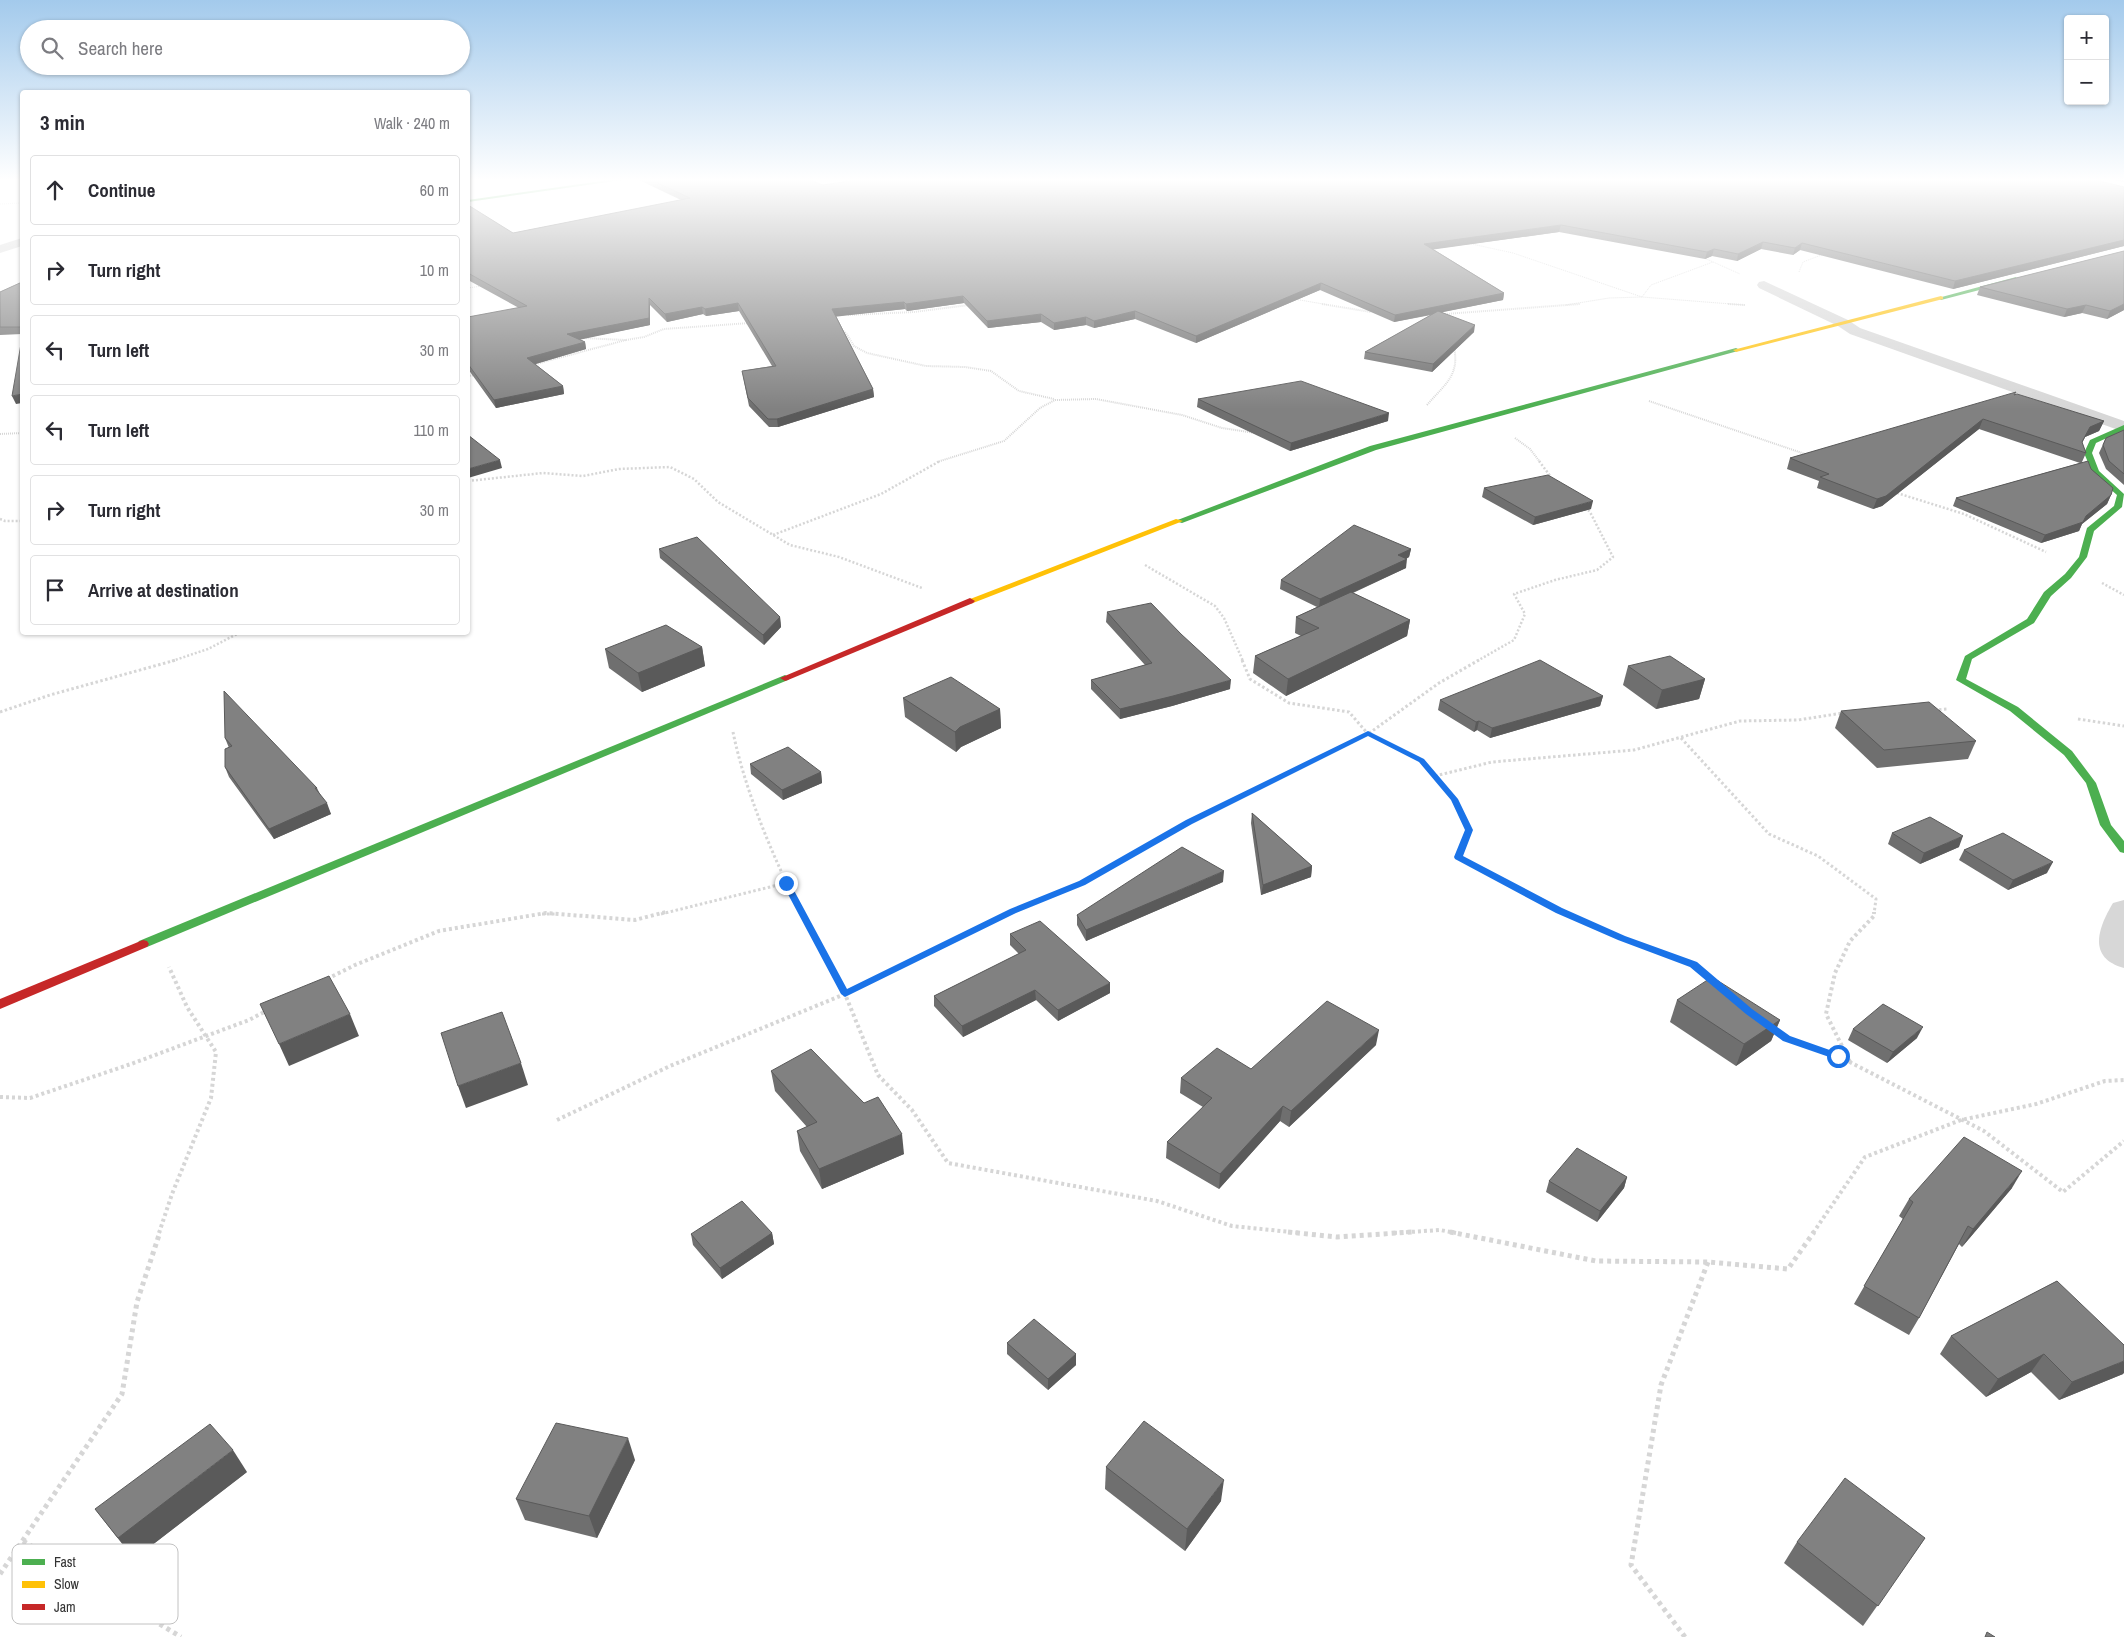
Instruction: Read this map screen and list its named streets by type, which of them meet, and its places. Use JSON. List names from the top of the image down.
{
  "legend": ["Fast", "Slow", "Jam"],
  "page": {
    "map_buttons": ["+", "−"],
    "search": "Search here",
    "heading": ["3 min", "Walk · 240 m"],
    "list": [
      ["Continue", "60 m"],
      ["Turn right", "10 m"],
      ["Turn left", "30 m"],
      ["Turn left", "110 m"],
      ["Turn right", "30 m"],
      "Arrive at destination"
    ]
  }
}
